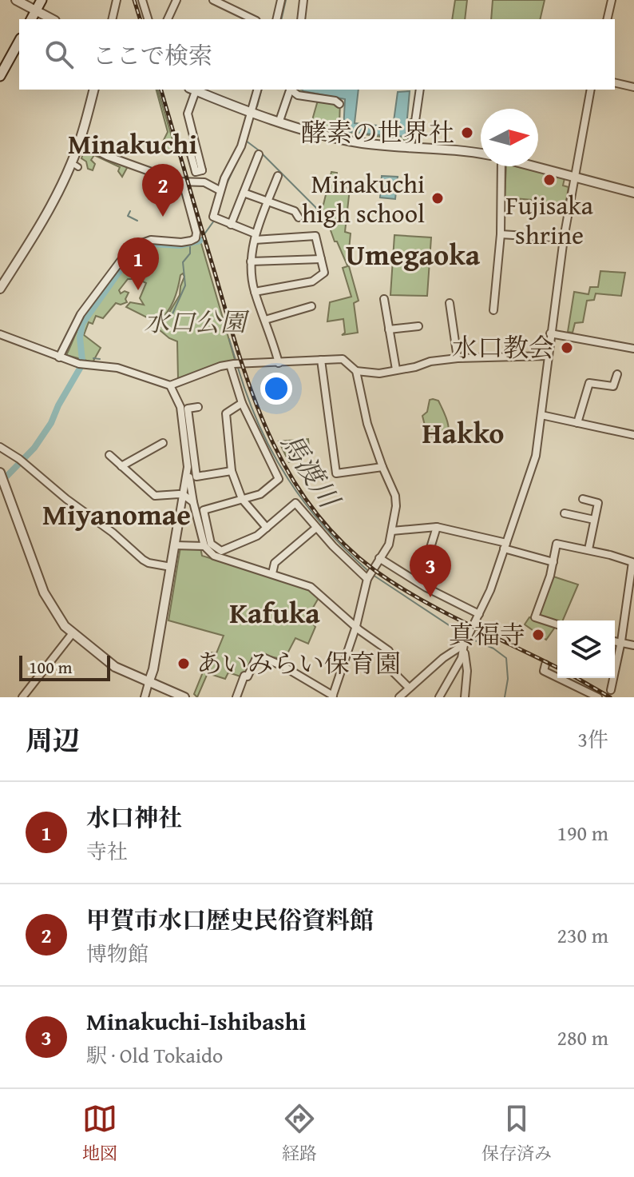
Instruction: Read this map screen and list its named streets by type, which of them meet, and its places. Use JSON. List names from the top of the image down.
{
  "districts": [
    "Minakuchi",
    "Umegaoka",
    "Hakko",
    "Miyanomae",
    "Kafuka"
  ],
  "water": ["馬渡川"],
  "parks": ["水口公園"],
  "places": [
    "酵素の世界社",
    "Fujisaka shrine",
    "Minakuchi high school",
    "水口教会",
    "真福寺",
    "あいみらい保育園"
  ],
  "scale_bar": "100 m",
  "north": "right",
  "page": {
    "search": "ここで検索",
    "pins": ["2", "1", "3"],
    "scale": "100 m",
    "heading": ["周辺", "3件"],
    "list": [
      {
        "mark": "1",
        "name": "水口神社",
        "note": "寺社",
        "value": "190 m"
      },
      {
        "mark": "2",
        "name": "甲賀市水口歴史民俗資料館",
        "note": "博物館",
        "value": "230 m"
      },
      {
        "mark": "3",
        "name": "Minakuchi-Ishibashi",
        "note": "駅 · Old Tokaido",
        "value": "280 m"
      }
    ],
    "nav": ["地図", "経路", "保存済み"]
  }
}
